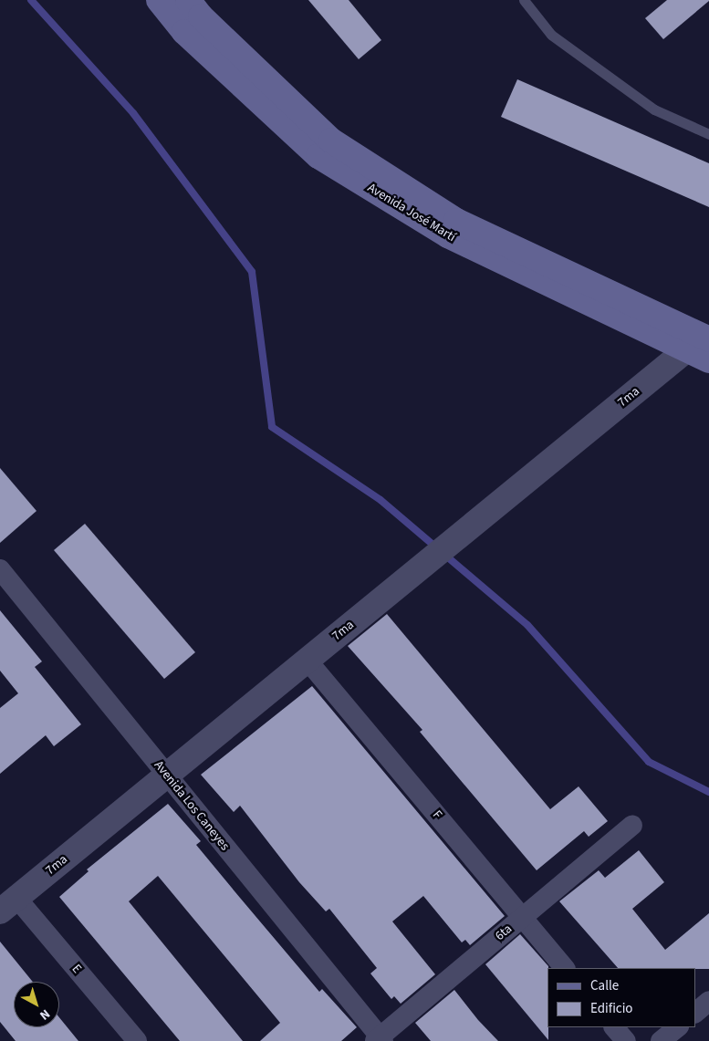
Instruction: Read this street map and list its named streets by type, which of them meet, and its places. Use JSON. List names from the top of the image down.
{
  "streets": {
    "main road": ["Avenida José Martí"],
    "street": [
      "7ma",
      "Avenida Los Caneyes",
      "F",
      "6ta",
      "E"
    ]
  },
  "crossings": [
    ["Avenida José Martí", "7ma"],
    ["7ma", "Avenida Los Caneyes"],
    ["7ma", "F"],
    ["7ma", "E"],
    ["Avenida Los Caneyes", "6ta"],
    ["F", "6ta"]
  ],
  "legend": ["Calle", "Edificio"],
  "north": "bottom right"
}
